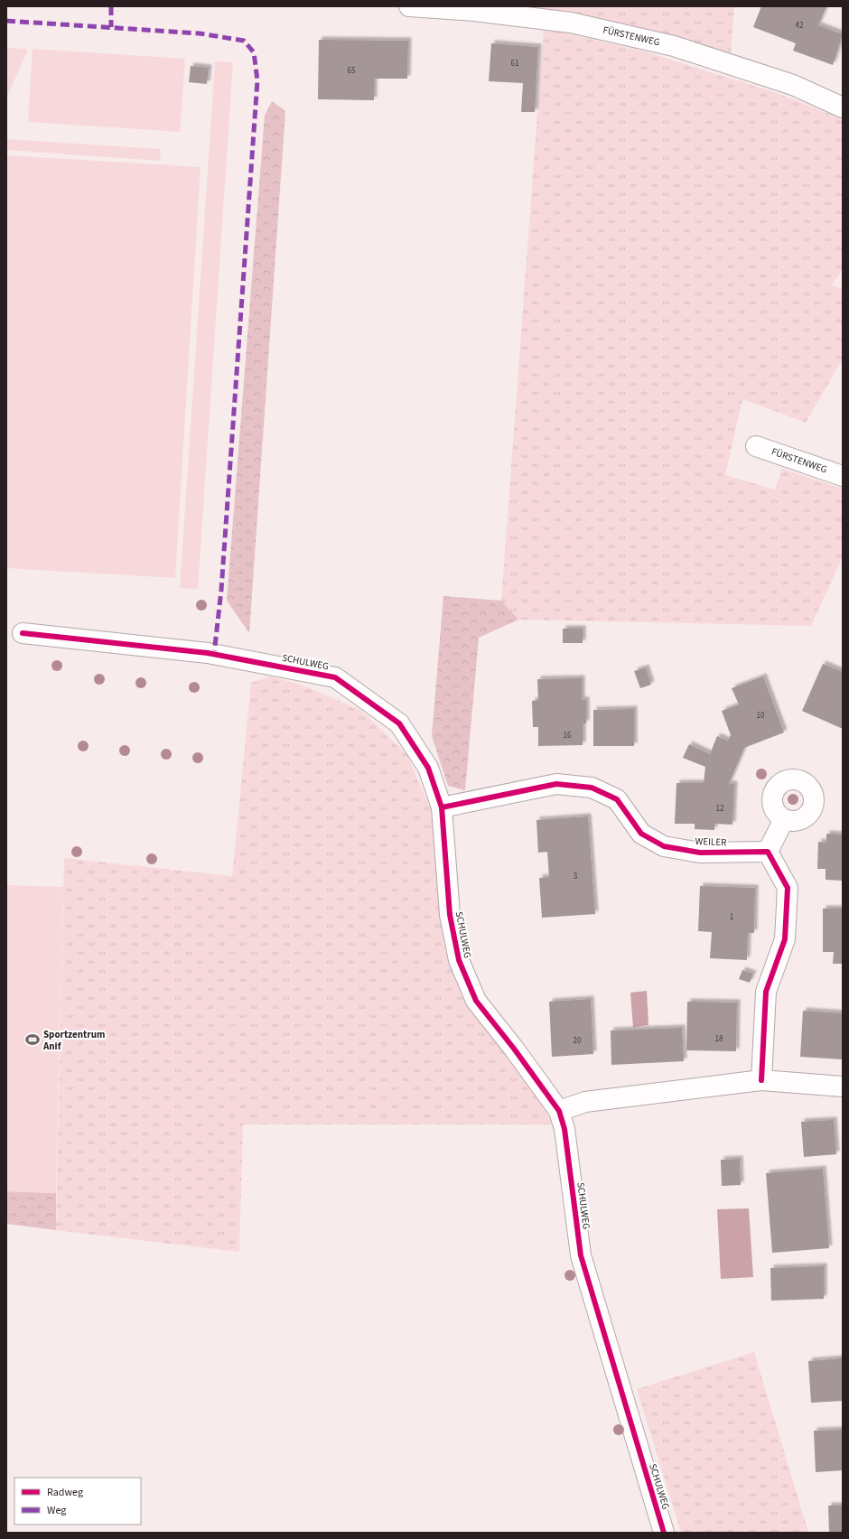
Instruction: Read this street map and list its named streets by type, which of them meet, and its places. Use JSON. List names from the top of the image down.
{
  "streets": {
    "street": ["FÜRSTENWEG", "SCHULWEG", "WEILER"]
  },
  "crossings": [
    ["SCHULWEG", "WEILER"]
  ],
  "places": {
    "sports": ["Sportzentrum Anif"]
  },
  "house_numbers": [
    "42",
    "61",
    "65",
    "10",
    "16",
    "12",
    "3",
    "1",
    "18",
    "20"
  ],
  "legend": ["Radweg", "Weg"]
}
